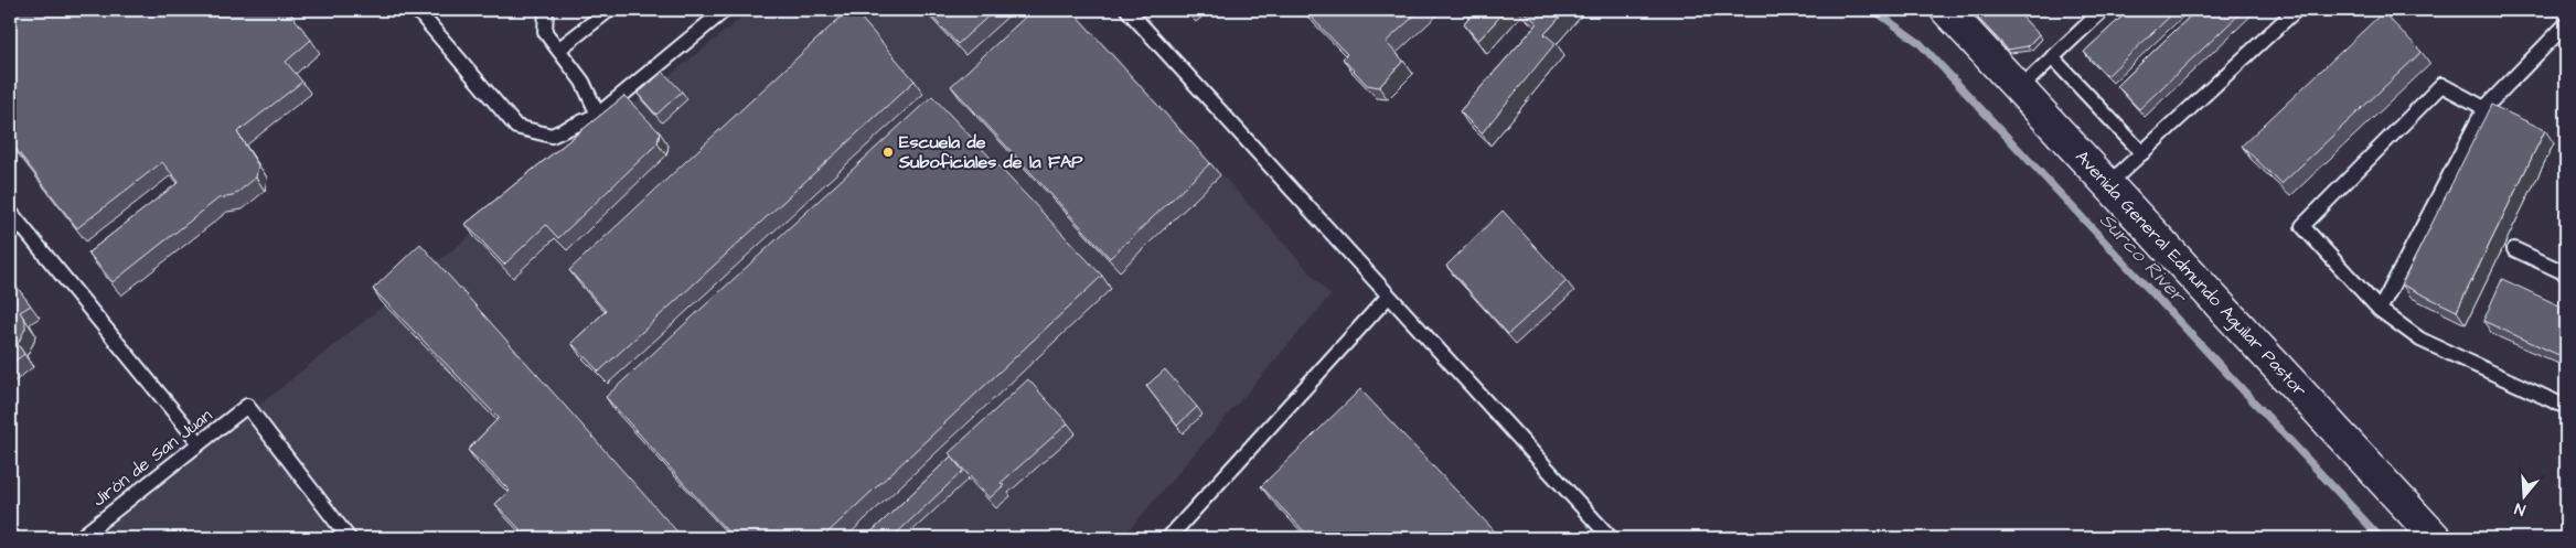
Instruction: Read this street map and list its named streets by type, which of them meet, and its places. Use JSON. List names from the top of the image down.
{
  "streets": {
    "street": ["Avenida General Edmundo Aguilar Pastor"],
    "lane": ["Jirón de San Juan"]
  },
  "water": ["Surco River"],
  "places": ["Escuela de Suboficiales de la FAP"],
  "north": "bottom"
}
